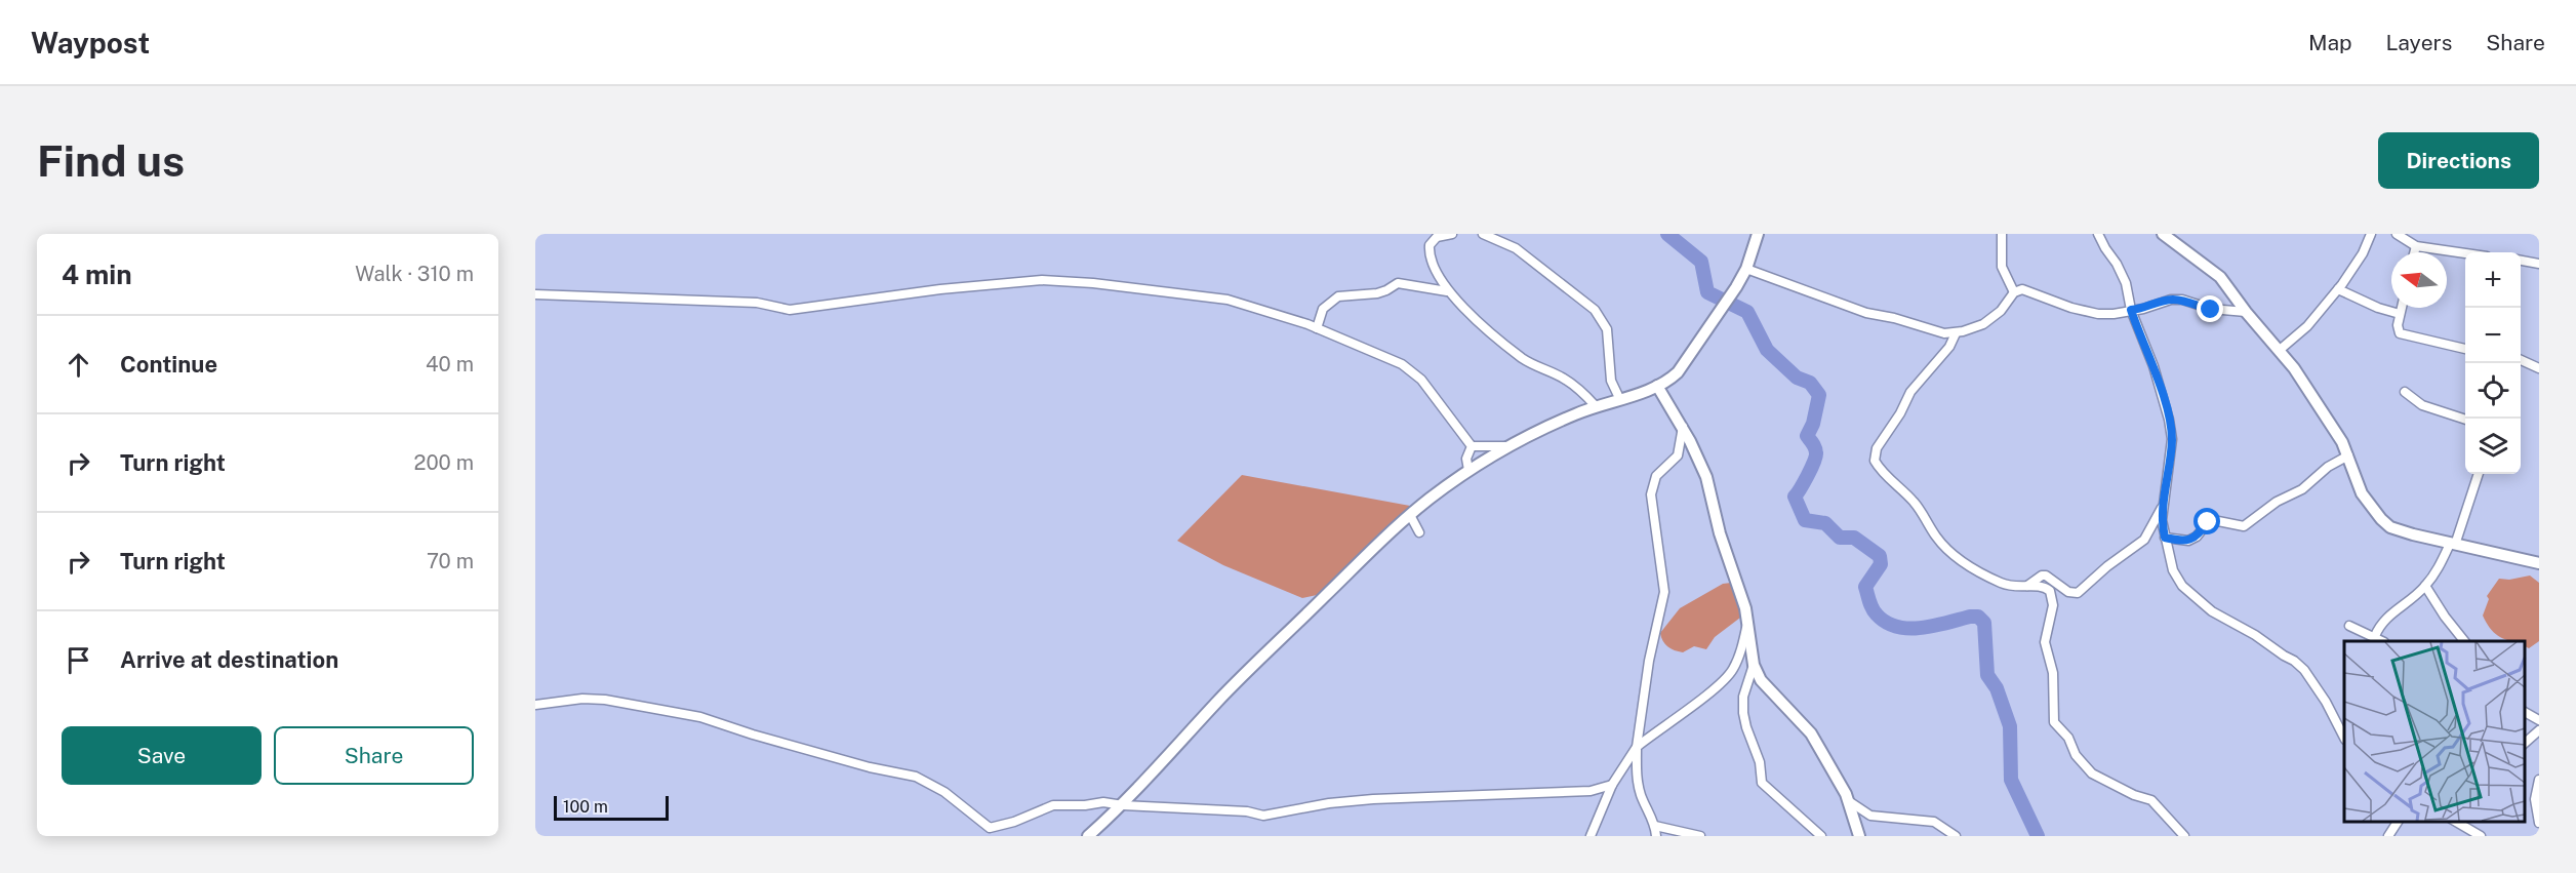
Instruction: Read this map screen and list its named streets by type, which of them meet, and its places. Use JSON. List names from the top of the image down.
{
  "scale_bar": "100 m",
  "north": "left",
  "page": {
    "header": "Waypost",
    "nav": ["Map", "Layers", "Share"],
    "buttons": [
      "Directions",
      ["Save", "Share"]
    ],
    "title": "Find us",
    "heading": ["4 min", "Walk · 310 m"],
    "map_buttons": ["+", "−"],
    "list": [
      ["Continue", "40 m"],
      ["Turn right", "200 m"],
      ["Turn right", "70 m"],
      "Arrive at destination"
    ],
    "scale": "100 m"
  }
}
